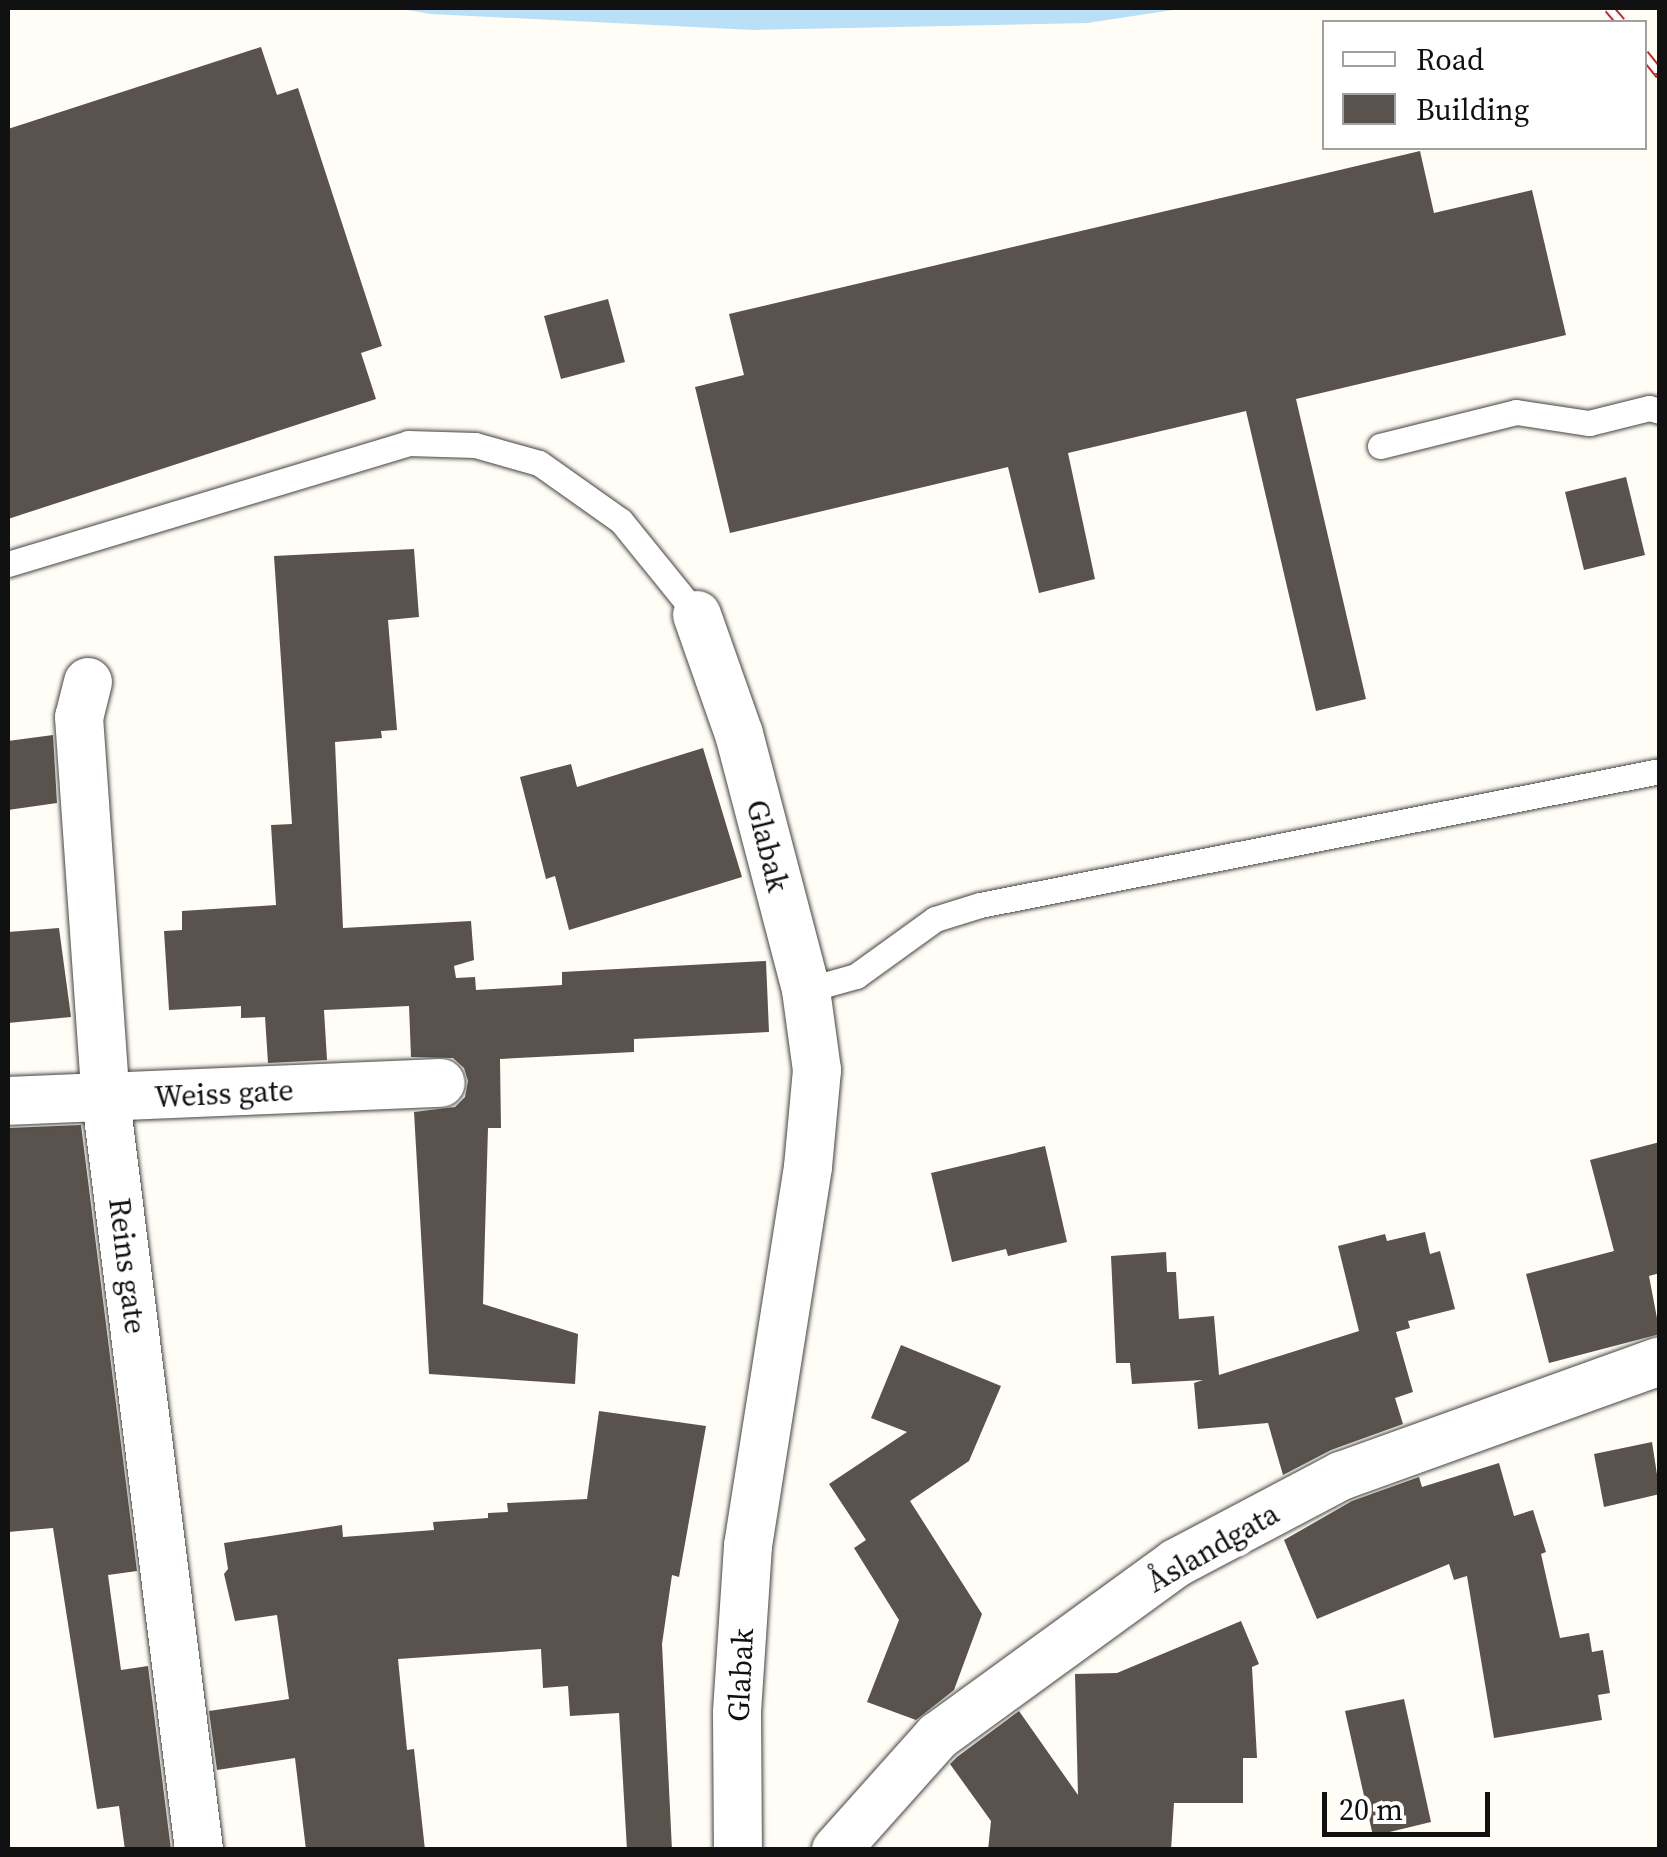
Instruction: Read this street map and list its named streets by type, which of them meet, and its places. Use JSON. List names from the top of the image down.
{
  "streets": {
    "street": [
      "Glabak",
      "Weiss gate",
      "Reins gate",
      "Åslandgata"
    ]
  },
  "crossings": [
    ["Weiss gate", "Reins gate"]
  ],
  "legend": ["Road", "Building"],
  "scale_bar": "20 m"
}
